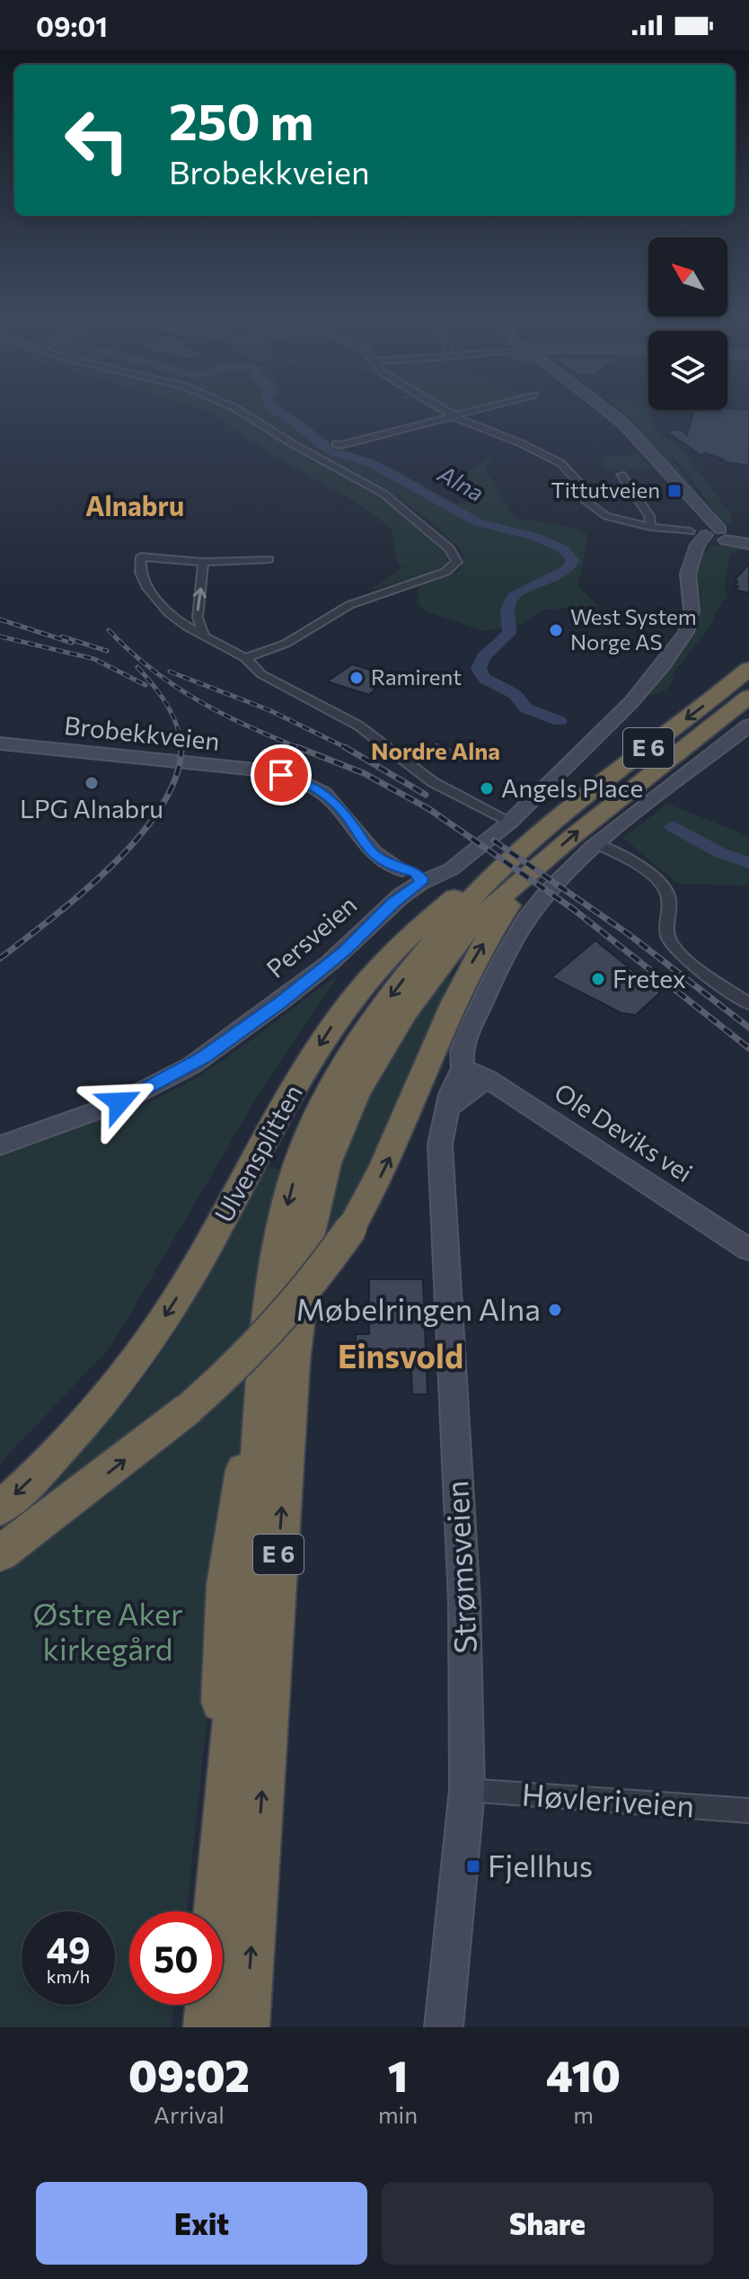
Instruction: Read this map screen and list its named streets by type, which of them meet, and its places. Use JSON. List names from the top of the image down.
{
  "streets": {
    "highway": ["E 6", "Ulvensplitten"],
    "main road": [
      "Brobekkveien",
      "Persveien",
      "Ole Deviks vei",
      "Strømsveien"
    ],
    "street": ["Høvleriveien"]
  },
  "crossings": [
    ["Brobekkveien", "Persveien"],
    ["E 6", "Ulvensplitten"],
    ["Ole Deviks vei", "Strømsveien"],
    ["Strømsveien", "Høvleriveien"]
  ],
  "districts": ["Alnabru", "Nordre Alna", "Einsvold"],
  "water": ["Alna"],
  "parks": ["Østre Aker kirkegård"],
  "places": {
    "transit": ["Tittutveien", "Fjellhus"],
    "other": [
      "West System Norge AS",
      "Ramirent",
      "LPG Alnabru",
      "Angels Place",
      "Fretex",
      "Møbelringen Alna"
    ]
  },
  "north": "top left",
  "page": {
    "status": "09:01",
    "turn": ["250 m", "Brobekkveien"],
    "speed": "49 km/h",
    "limit": "50",
    "eta": [
      "09:02",
      "Arrival",
      "1",
      "min",
      "410",
      "m"
    ],
    "buttons": ["Exit", "Share"]
  }
}
